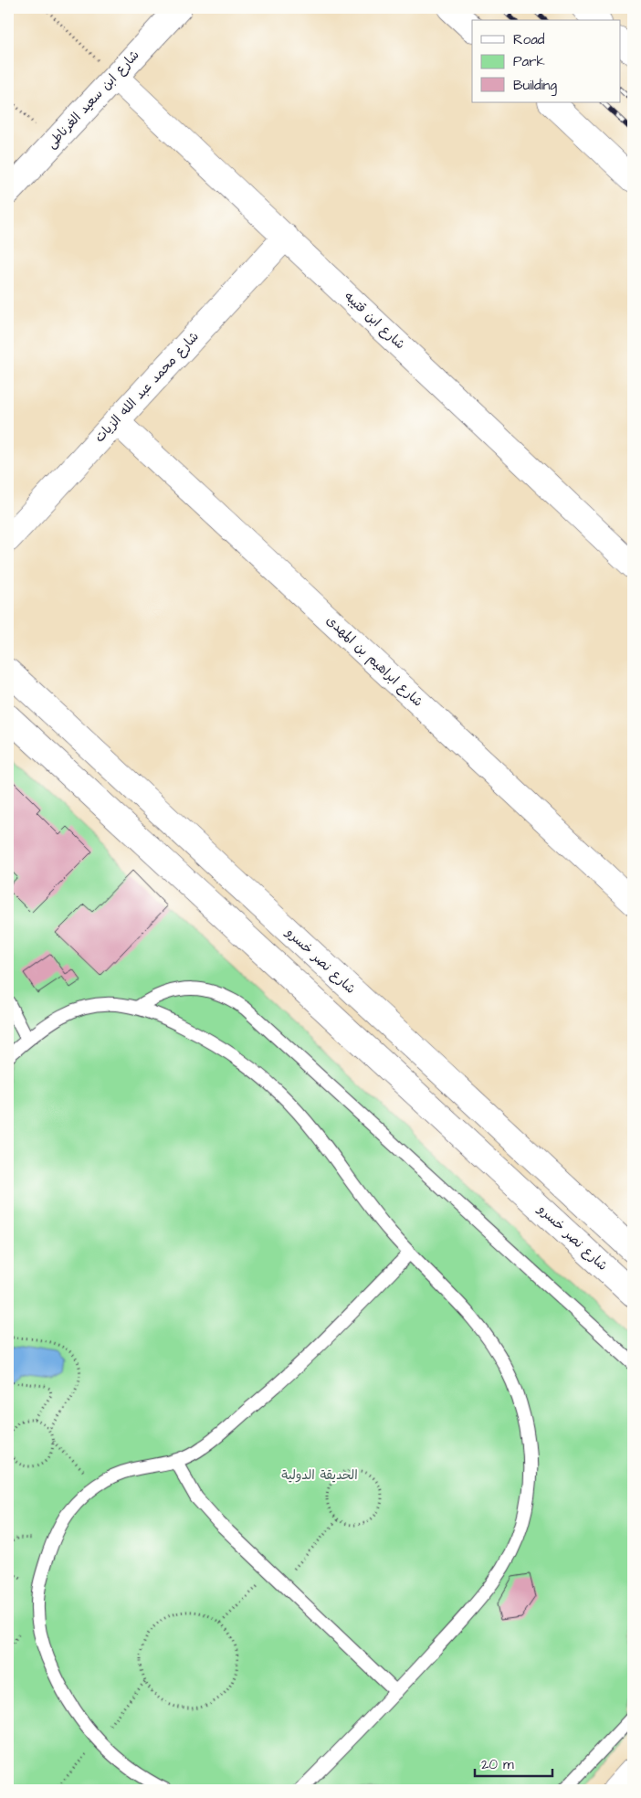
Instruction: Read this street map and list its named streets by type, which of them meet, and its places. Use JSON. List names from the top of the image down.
{
  "streets": {
    "street": [
      "شارع ابن سعيد الغرناطى",
      "شارع ابن قتيبه",
      "شارع محمد عبد الله الزيات",
      "شارع ابراهيم بن المهدى",
      "شارع نصر خسرو"
    ]
  },
  "crossings": [
    ["شارع ابن سعيد الغرناطى", "شارع ابن قتيبه"],
    ["شارع ابن قتيبه", "شارع محمد عبد الله الزيات"],
    ["شارع محمد عبد الله الزيات", "شارع ابراهيم بن المهدى"]
  ],
  "parks": ["الحديقة الدولية"],
  "legend": ["Road", "Park", "Building"],
  "scale_bar": "20 m"
}
